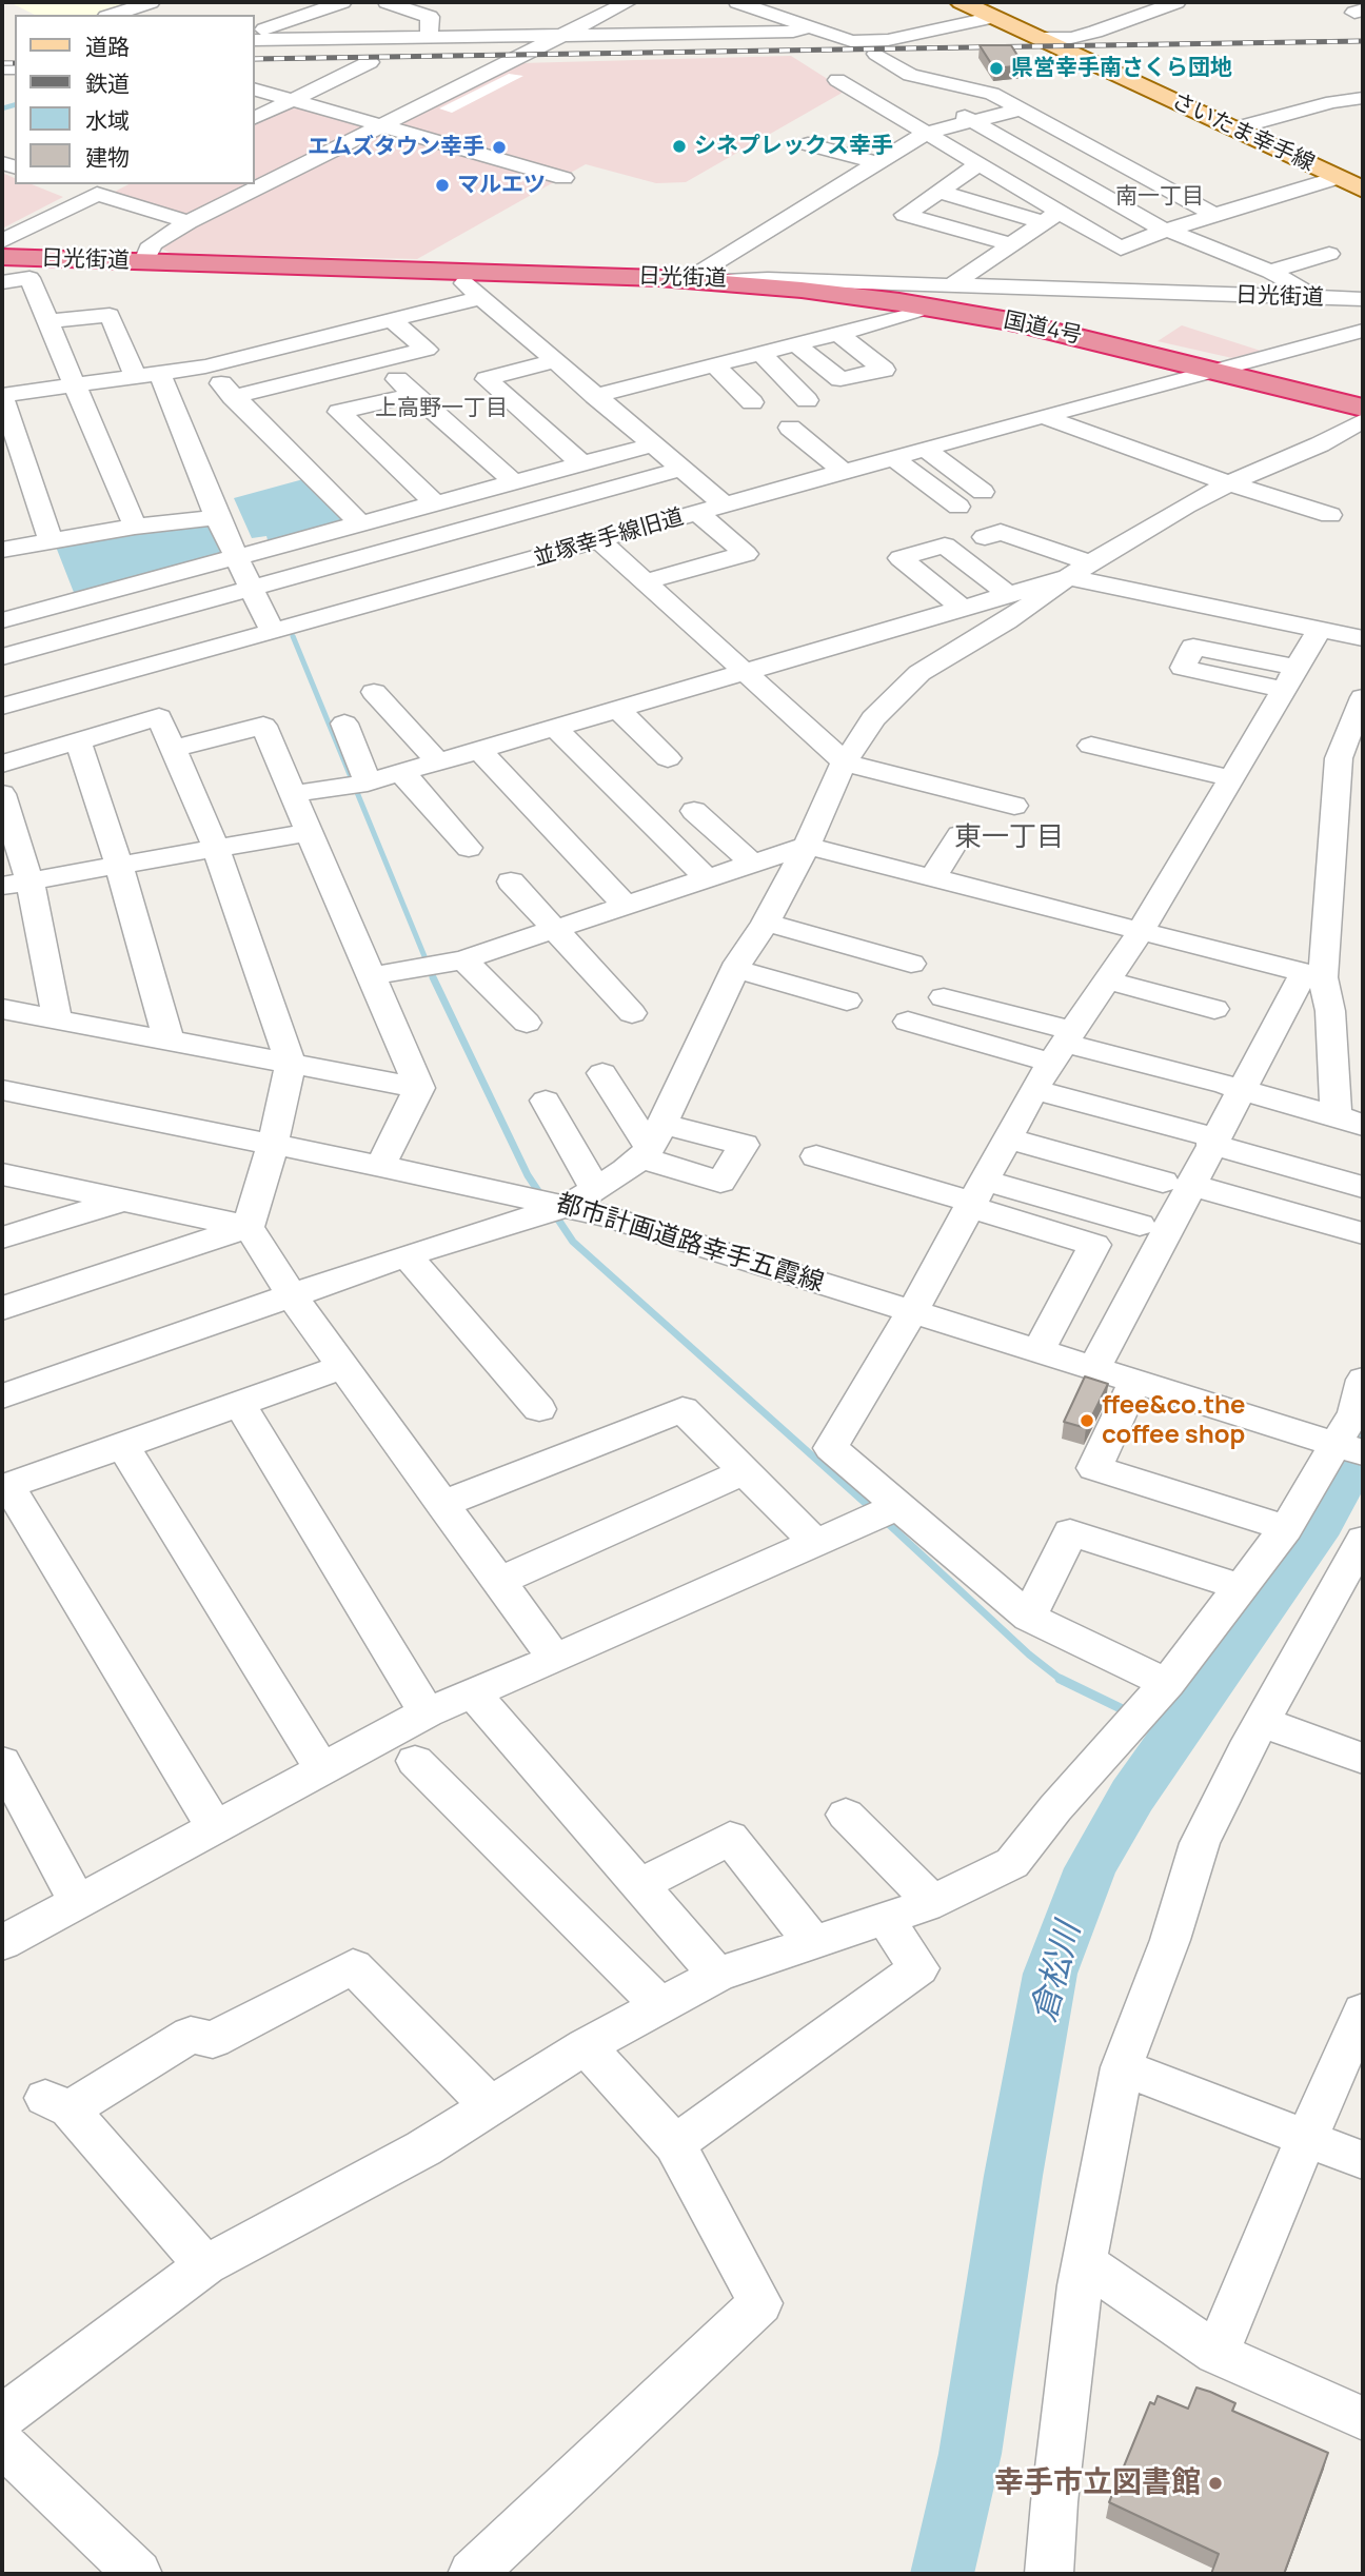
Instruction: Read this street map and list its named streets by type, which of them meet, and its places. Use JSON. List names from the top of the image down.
{
  "streets": {
    "highway": ["日光街道", "国道4号"],
    "main road": ["さいたま幸手線"],
    "street": ["並塚幸手線旧道", "都市計画道路幸手五霞線"]
  },
  "crossings": [
    ["日光街道", "国道4号"],
    ["国道4号", "並塚幸手線旧道"]
  ],
  "districts": ["南一丁目", "上高野一丁目", "東一丁目"],
  "water": ["倉松川"],
  "places": [
    "県営幸手南さくら団地",
    "シネプレックス幸手",
    "エムズタウン幸手",
    "マルエツ",
    "ffee&co.the coffee shop",
    "幸手市立図書館"
  ],
  "legend": [
    "道路",
    "鉄道",
    "水域",
    "建物"
  ]
}
